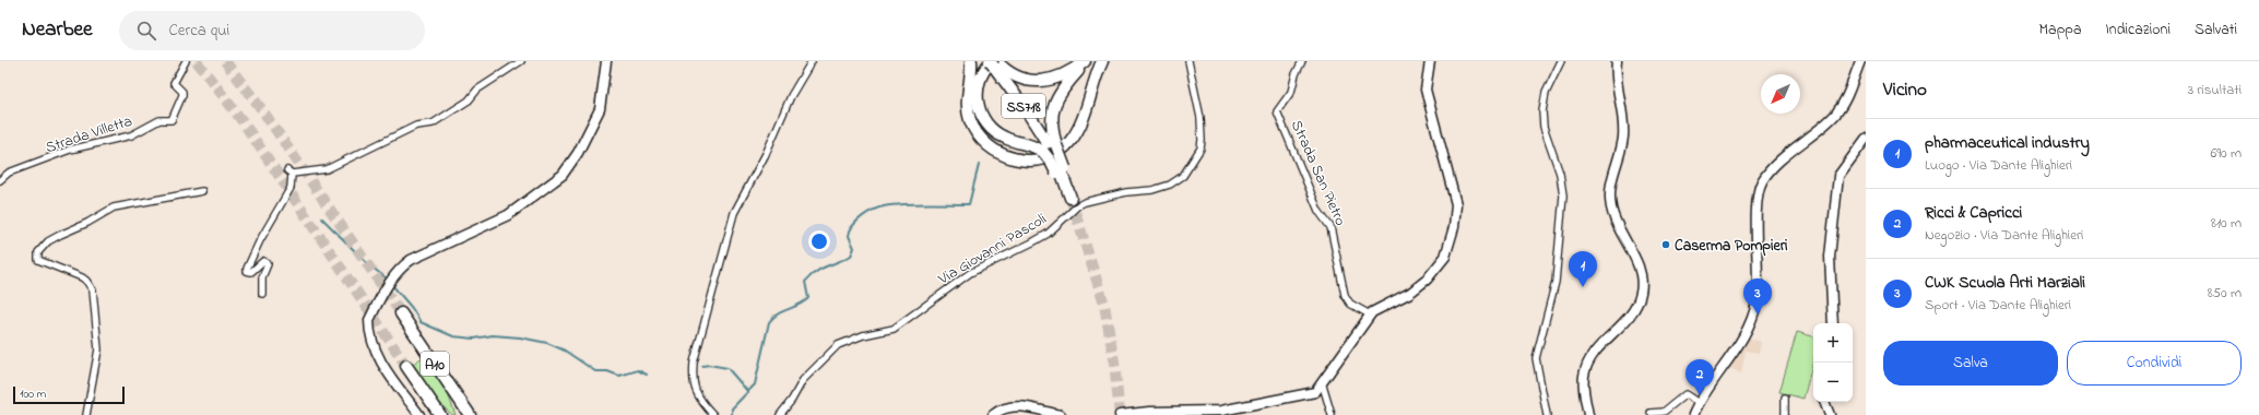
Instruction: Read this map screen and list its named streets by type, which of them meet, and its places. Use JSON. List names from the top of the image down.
{
  "streets": {
    "highway": ["SS718", "A10"],
    "street": ["Strada Villetta", "Strada San Pietro", "Via Giovanni Pascoli"]
  },
  "places": ["Caserma Pompieri"],
  "scale_bar": "100 m",
  "north": "bottom left",
  "page": {
    "header": "Nearbee",
    "search": "Cerca qui",
    "nav": ["Mappa", "Indicazioni", "Salvati"],
    "heading": ["Vicino", "3 risultati"],
    "list": [
      {
        "mark": "1",
        "name": "pharmaceutical industry",
        "note": "Luogo · Via Dante Alighieri",
        "value": "690 m"
      },
      {
        "mark": "2",
        "name": "Ricci & Capricci",
        "note": "Negozio · Via Dante Alighieri",
        "value": "810 m"
      },
      {
        "mark": "3",
        "name": "CWK Scuola Arti Marziali",
        "note": "Sport · Via Dante Alighieri",
        "value": "850 m"
      }
    ],
    "pins": ["1", "3", "2"],
    "map_buttons": ["+", "−"],
    "buttons": ["Salva", "Condividi"],
    "scale": "100 m"
  }
}
